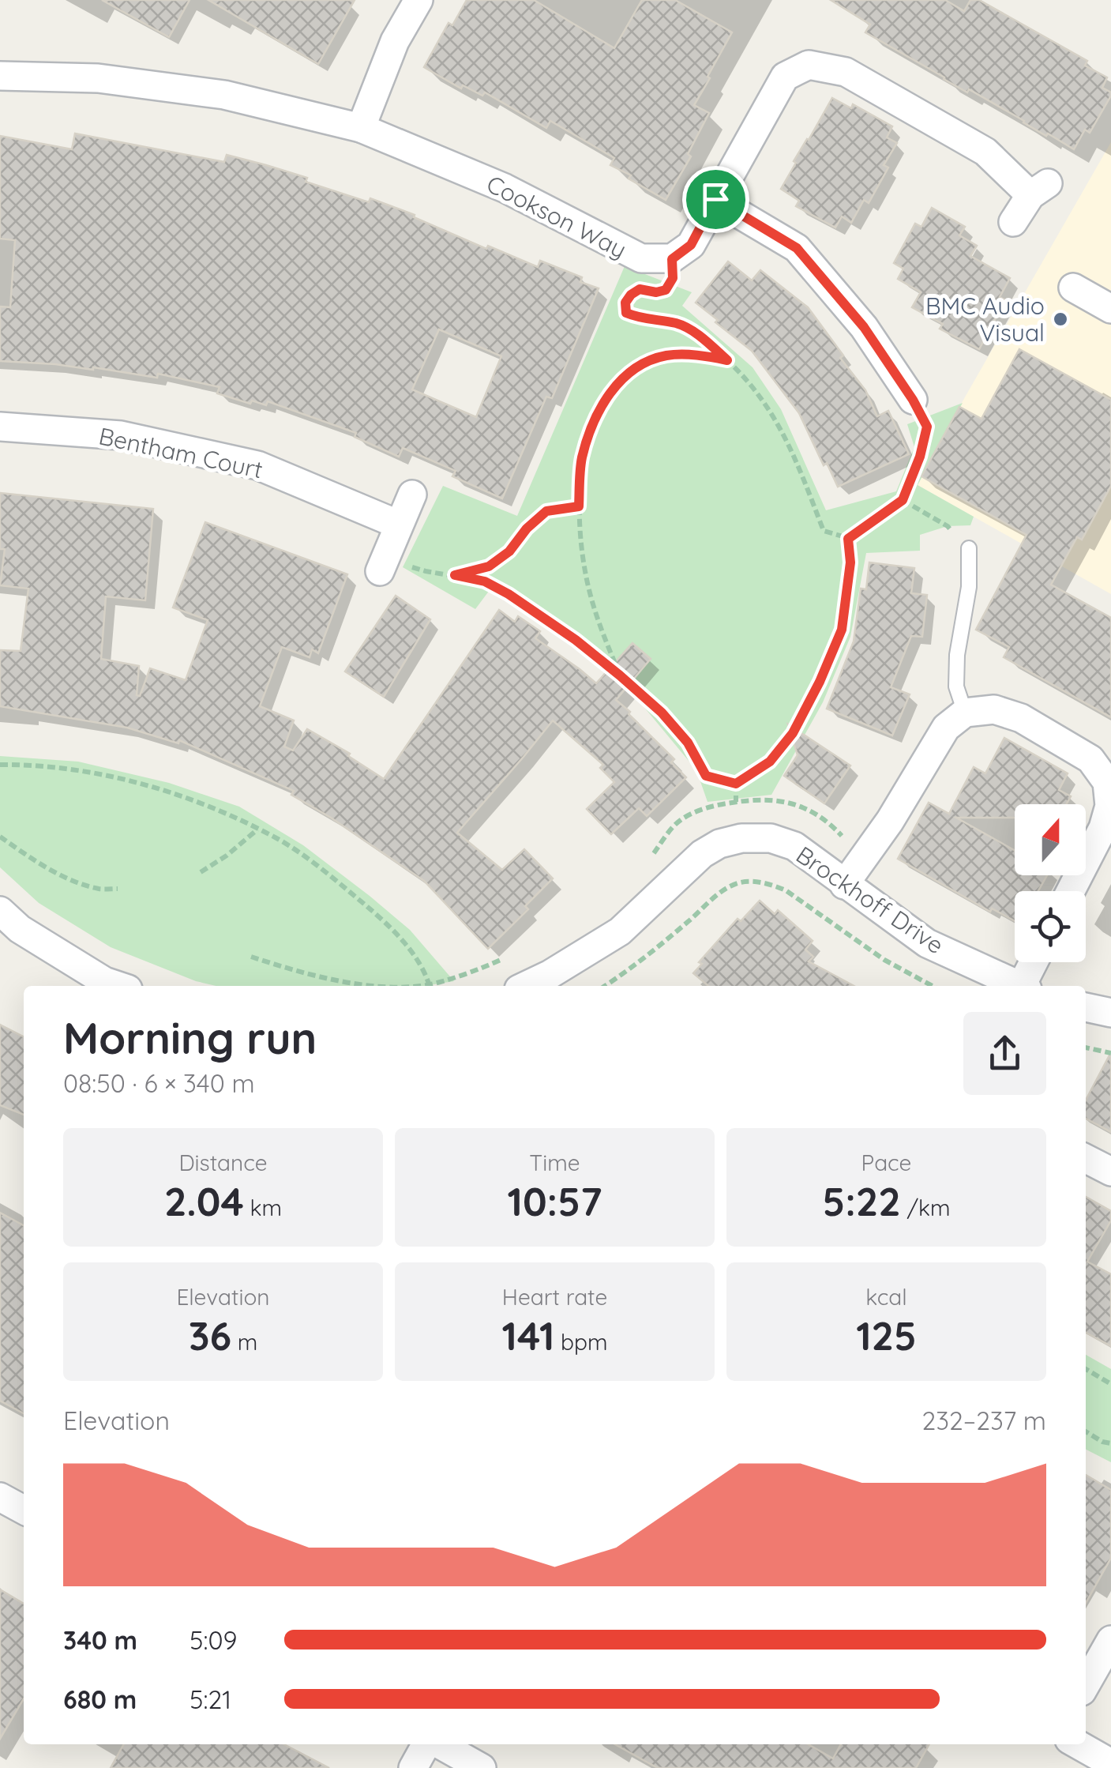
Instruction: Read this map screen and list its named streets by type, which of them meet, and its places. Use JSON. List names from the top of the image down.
{
  "streets": {
    "street": ["Cookson Way", "Bentham Court", "Brockhoff Drive"]
  },
  "places": ["BMC Audio Visual"],
  "north": "top",
  "page": {
    "heading": ["Morning run", "08:50 · 6 × 340 m"],
    "stats": [
      ["Distance", "2.04 km"],
      ["Time", "10:57"],
      ["Pace", "5:22 /km"],
      ["Elevation", "36 m"],
      ["Heart rate", "141 bpm"],
      ["kcal", "125"]
    ],
    "chart": ["Elevation", "232–237 m"],
    "list": [
      {
        "name": "340 m",
        "note": "5:09"
      },
      {
        "name": "680 m",
        "note": "5:21"
      }
    ]
  }
}
